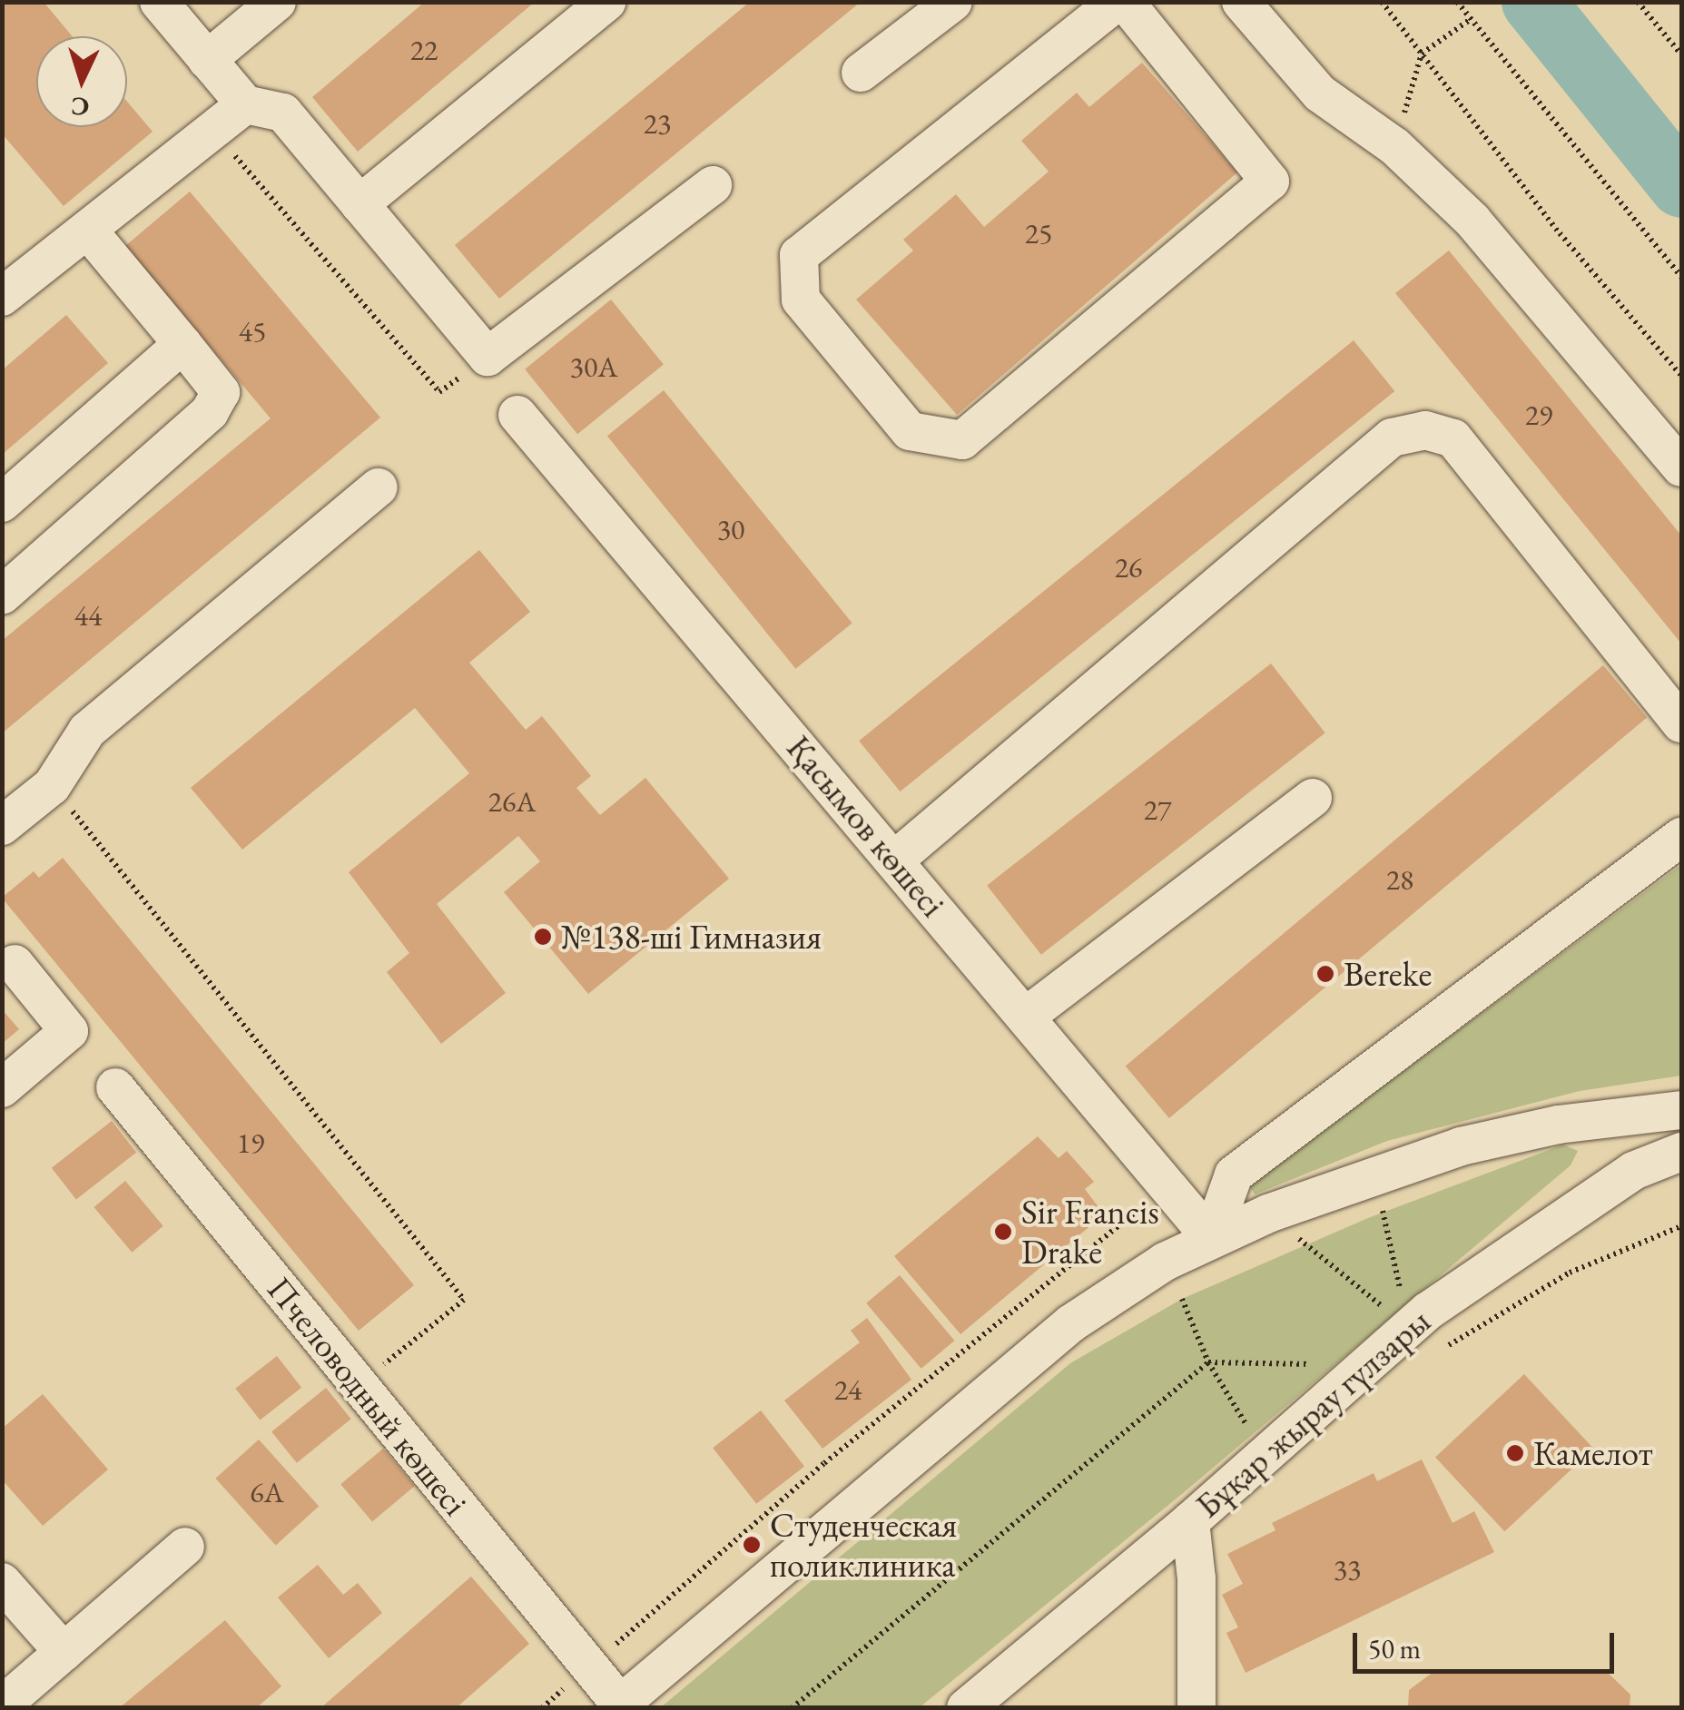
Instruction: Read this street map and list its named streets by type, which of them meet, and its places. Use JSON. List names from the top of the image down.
{
  "streets": {
    "street": ["Қасымов көшесі", "Пчеловодный көшесі", "Бұқар жырау гүлзары"]
  },
  "places": [
    "№138-ші Гимназия",
    "Bereke",
    "Sir Francis Drake",
    "Камелот",
    "Студенческая поликлиника"
  ],
  "house_numbers": [
    "22",
    "23",
    "25",
    "45",
    "30А",
    "29",
    "30",
    "26",
    "44",
    "26А",
    "27",
    "28",
    "19",
    "24",
    "6А",
    "33"
  ],
  "scale_bar": "50 m",
  "north": "bottom"
}
